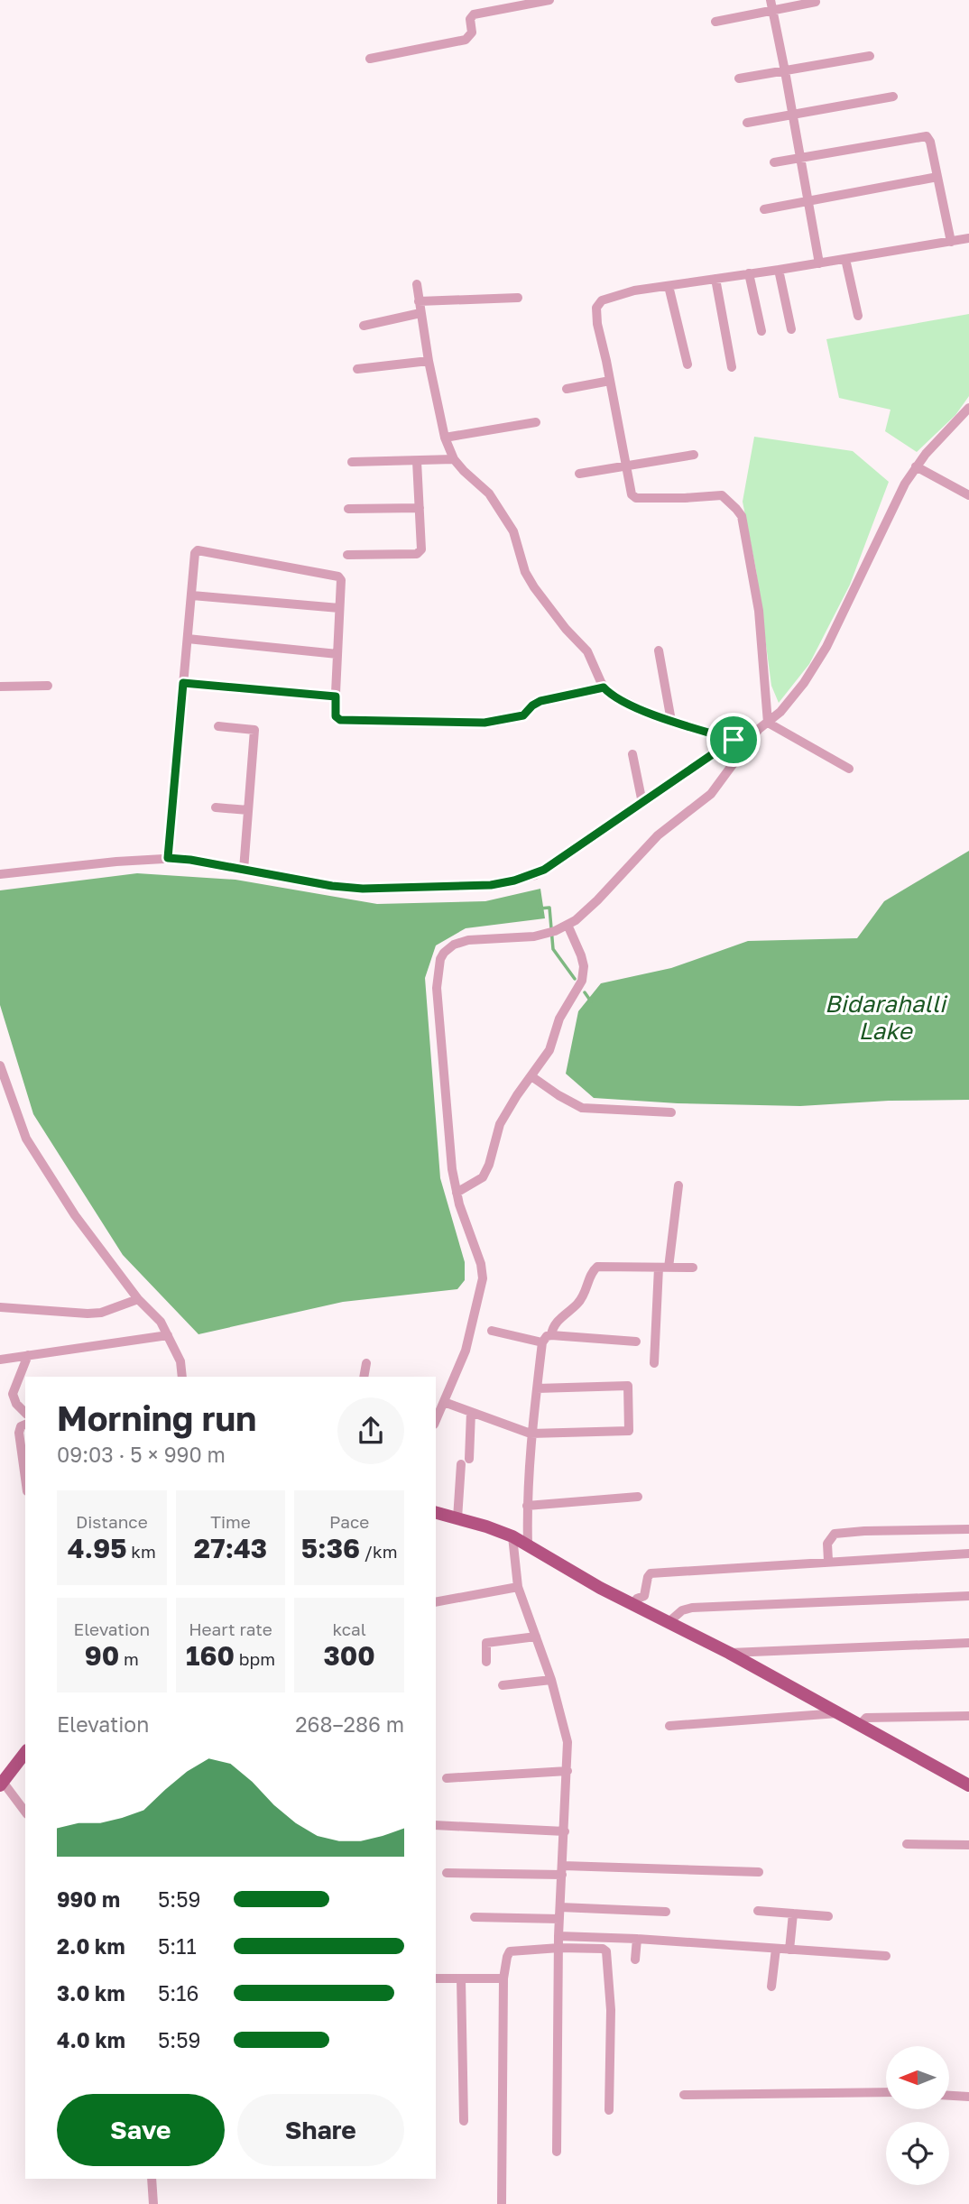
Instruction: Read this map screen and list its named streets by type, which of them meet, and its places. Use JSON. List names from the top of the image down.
{
  "water": ["Bidarahalli Lake"],
  "north": "left",
  "page": {
    "heading": ["Morning run", "09:03 · 5 × 990 m"],
    "stats": [
      ["Distance", "4.95 km"],
      ["Time", "27:43"],
      ["Pace", "5:36 /km"],
      ["Elevation", "90 m"],
      ["Heart rate", "160 bpm"],
      ["kcal", "300"]
    ],
    "chart": ["Elevation", "268–286 m"],
    "list": [
      {
        "name": "990 m",
        "note": "5:59"
      },
      {
        "name": "2.0 km",
        "note": "5:11"
      },
      {
        "name": "3.0 km",
        "note": "5:16"
      },
      {
        "name": "4.0 km",
        "note": "5:59"
      }
    ],
    "buttons": ["Save", "Share"]
  }
}
